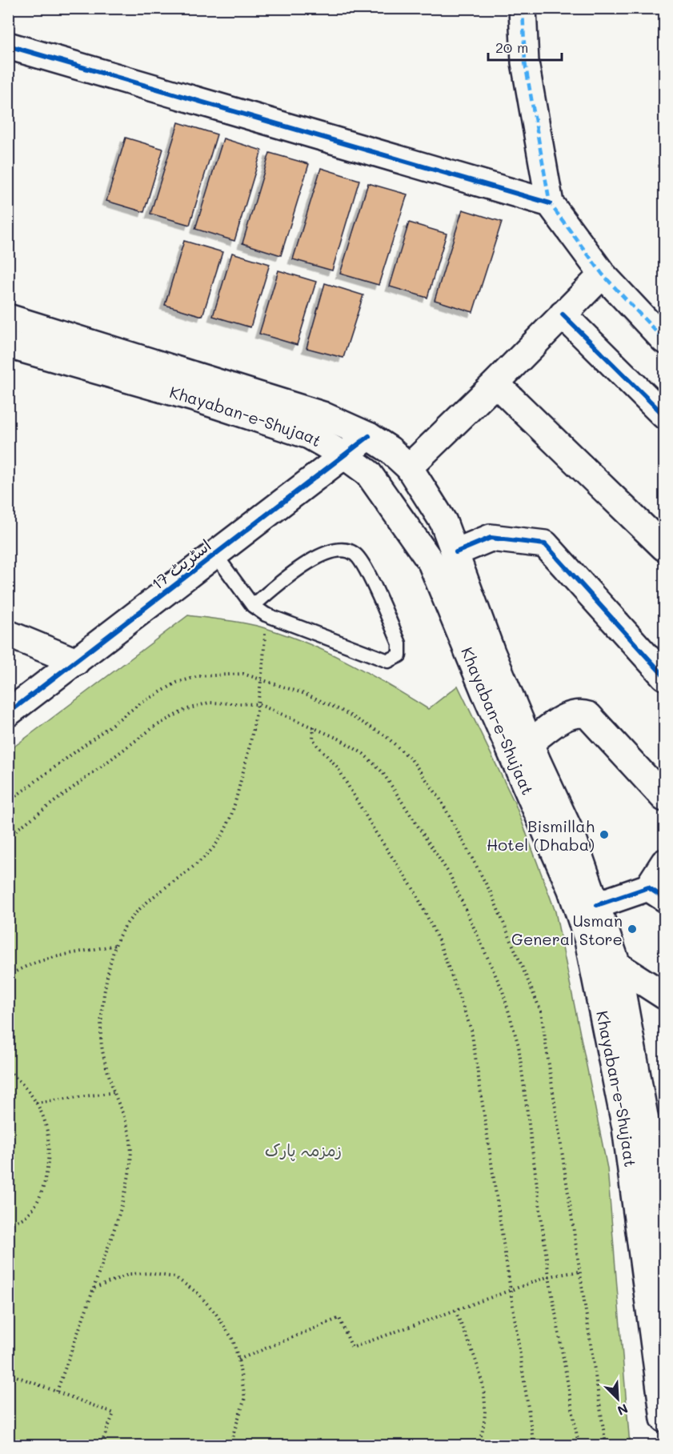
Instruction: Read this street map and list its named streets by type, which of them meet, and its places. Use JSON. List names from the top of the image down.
{
  "streets": {
    "street": ["Khayaban-e-Shujaat", "اسٹریٹ 17"]
  },
  "crossings": [
    ["Khayaban-e-Shujaat", "اسٹریٹ 17"]
  ],
  "parks": ["زمزمہ پارک"],
  "places": ["Bismillah Hotel (Dhaba)", "Usman General Store"],
  "scale_bar": "20 m",
  "north": "bottom right"
}
